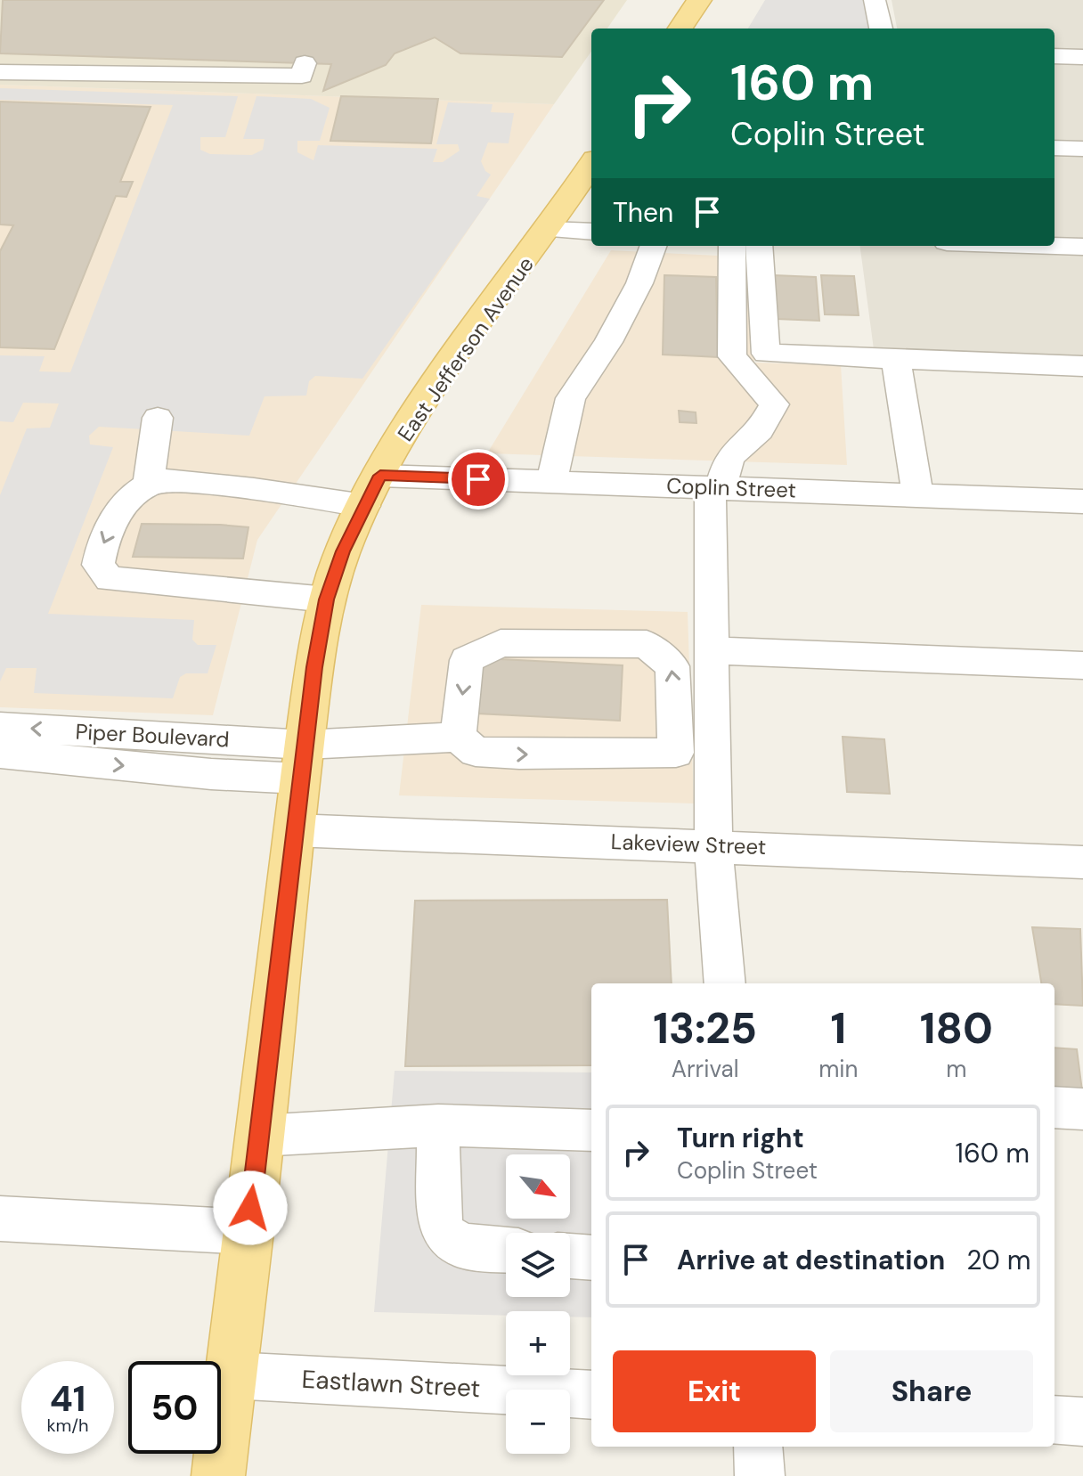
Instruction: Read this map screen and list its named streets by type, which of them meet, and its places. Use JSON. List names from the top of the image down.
{
  "streets": {
    "main road": ["East Jefferson Avenue"],
    "street": [
      "Coplin Street",
      "Piper Boulevard",
      "Lakeview Street",
      "Eastlawn Street"
    ]
  },
  "crossings": [
    ["East Jefferson Avenue", "Coplin Street"],
    ["East Jefferson Avenue", "Piper Boulevard"],
    ["East Jefferson Avenue", "Lakeview Street"],
    ["East Jefferson Avenue", "Eastlawn Street"]
  ],
  "north": "bottom right",
  "page": {
    "turn": ["160 m", "Coplin Street"],
    "then": "Then",
    "eta": [
      "13:25",
      "Arrival",
      "1",
      "min",
      "180",
      "m"
    ],
    "list": [
      {
        "name": "Turn right",
        "note": "Coplin Street",
        "value": "160 m"
      },
      {
        "name": "Arrive at destination",
        "value": "20 m"
      }
    ],
    "map_buttons": ["+", "−"],
    "buttons": ["Exit", "Share"],
    "speed": "41 km/h",
    "limit": "50"
  }
}
